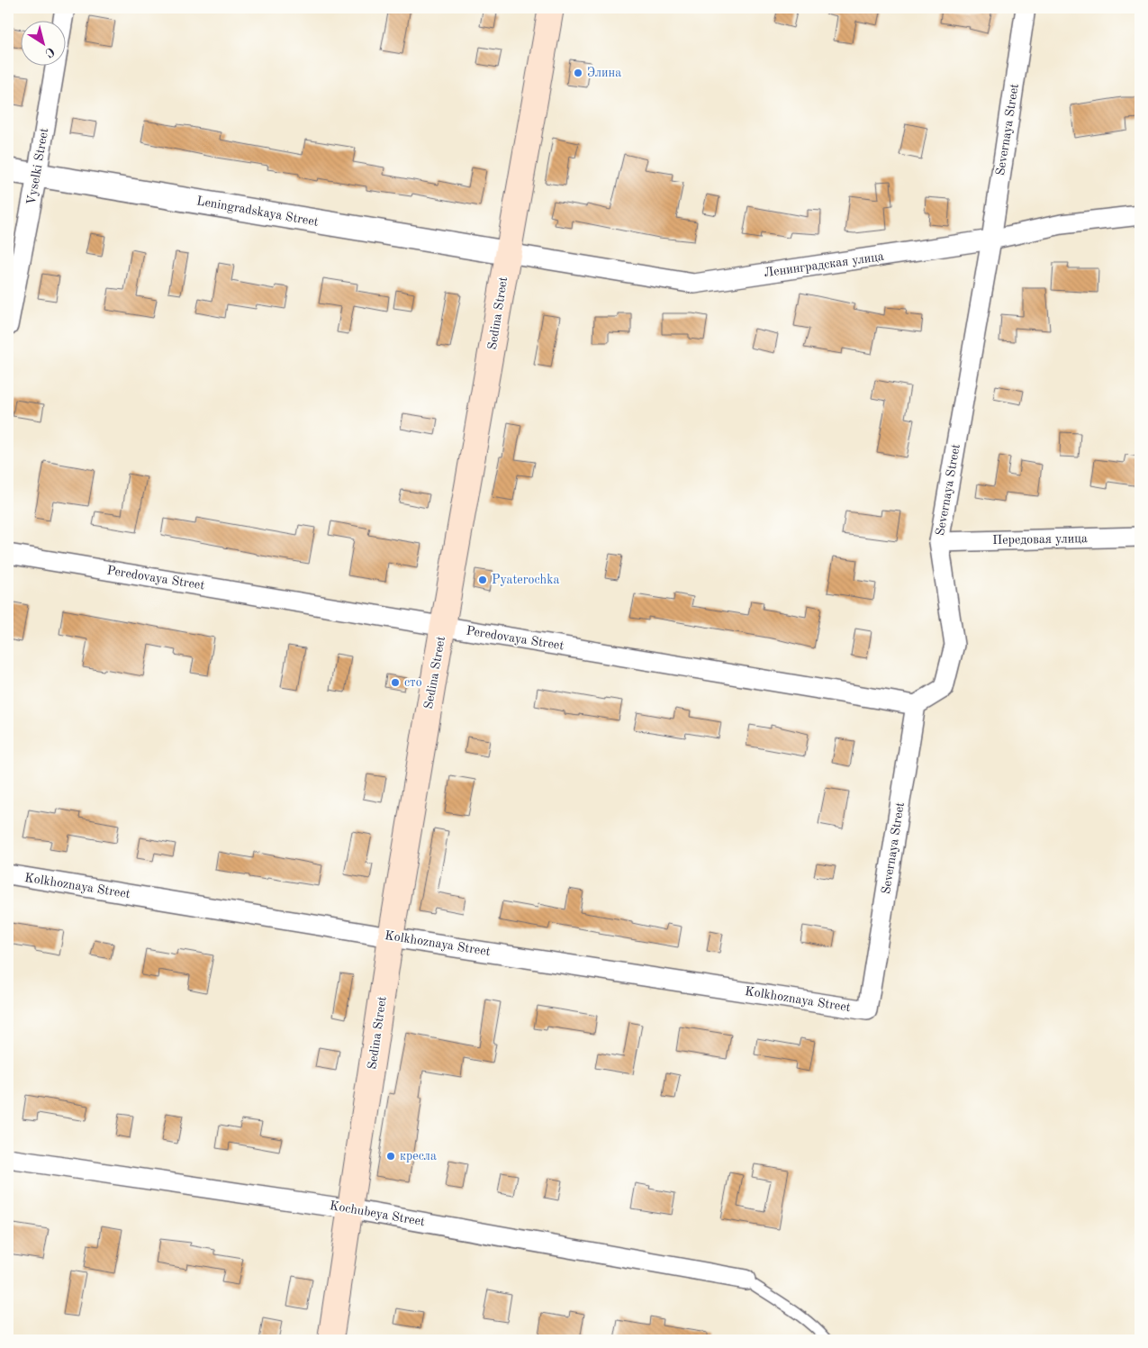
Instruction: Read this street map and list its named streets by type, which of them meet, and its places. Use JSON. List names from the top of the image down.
{
  "streets": {
    "main road": ["Sedina Street"],
    "street": [
      "Severnaya Street",
      "Vyselki Street",
      "Leningradskaya Street",
      "Ленинградская улица",
      "Передовая улица",
      "Peredovaya Street",
      "Kolkhoznaya Street",
      "Kochubeya Street"
    ]
  },
  "crossings": [
    ["Severnaya Street", "Ленинградская улица"],
    ["Severnaya Street", "Передовая улица"],
    ["Severnaya Street", "Peredovaya Street"],
    ["Severnaya Street", "Kolkhoznaya Street"],
    ["Vyselki Street", "Leningradskaya Street"],
    ["Leningradskaya Street", "Ленинградская улица"],
    ["Leningradskaya Street", "Sedina Street"],
    ["Ленинградская улица", "Sedina Street"],
    ["Sedina Street", "Peredovaya Street"],
    ["Sedina Street", "Kolkhoznaya Street"],
    ["Sedina Street", "Kochubeya Street"]
  ],
  "places": [
    "Элина",
    "Pyaterochka",
    "сто",
    "кресла"
  ],
  "north": "bottom right"
}
